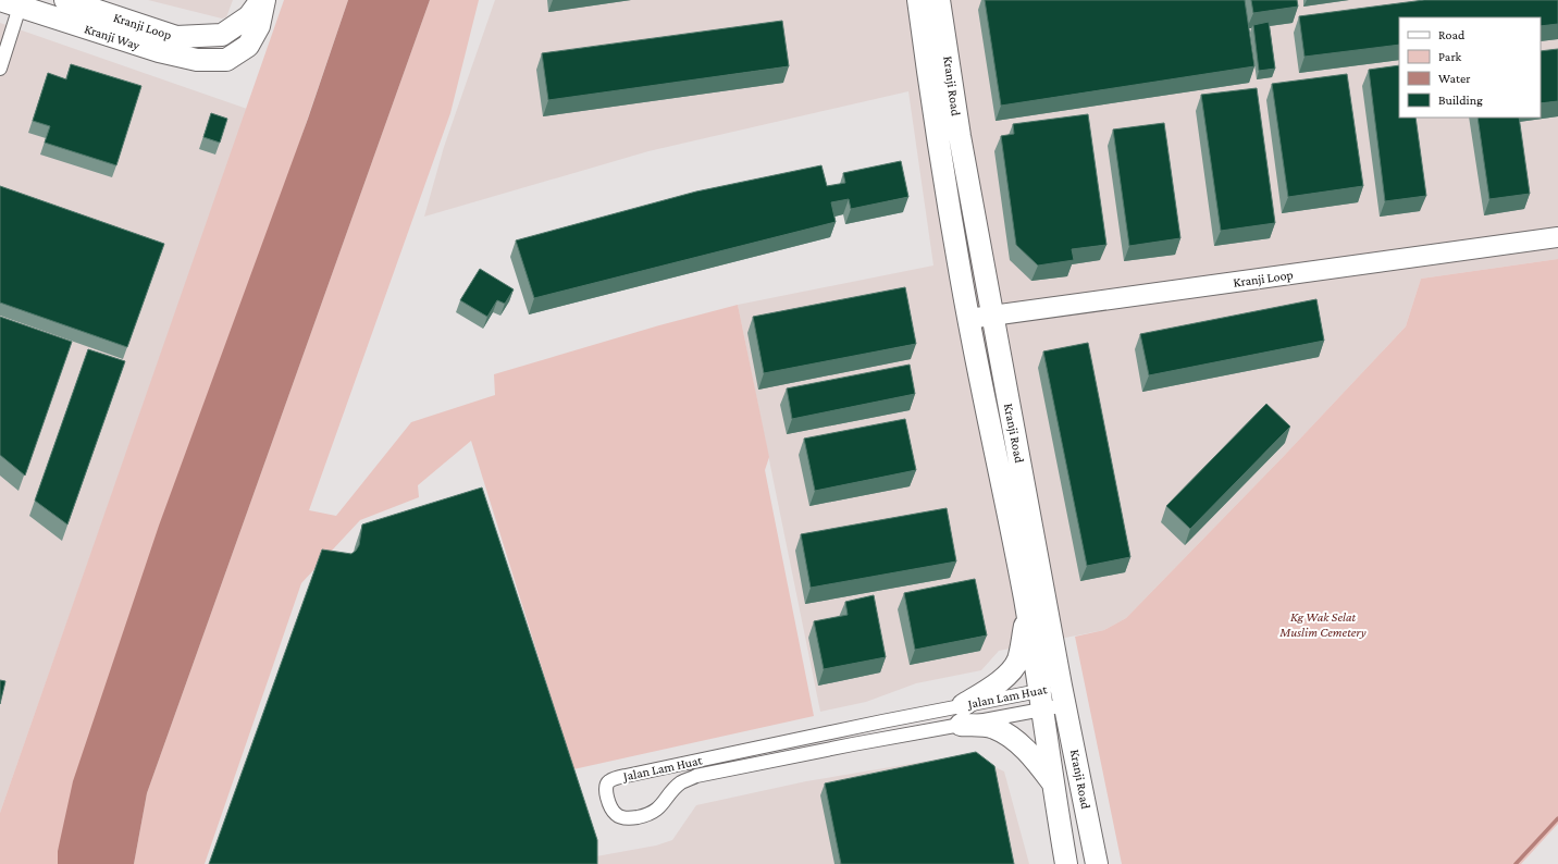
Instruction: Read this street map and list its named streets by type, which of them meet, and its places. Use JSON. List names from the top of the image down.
{
  "streets": {
    "main road": ["Kranji Loop", "Kranji Way", "Kranji Road"],
    "street": ["Jalan Lam Huat"]
  },
  "crossings": [
    ["Kranji Loop", "Kranji Road"],
    ["Kranji Road", "Jalan Lam Huat"]
  ],
  "parks": ["Kg Wak Selat Muslim Cemetery"],
  "legend": [
    "Road",
    "Park",
    "Water",
    "Building"
  ]
}
